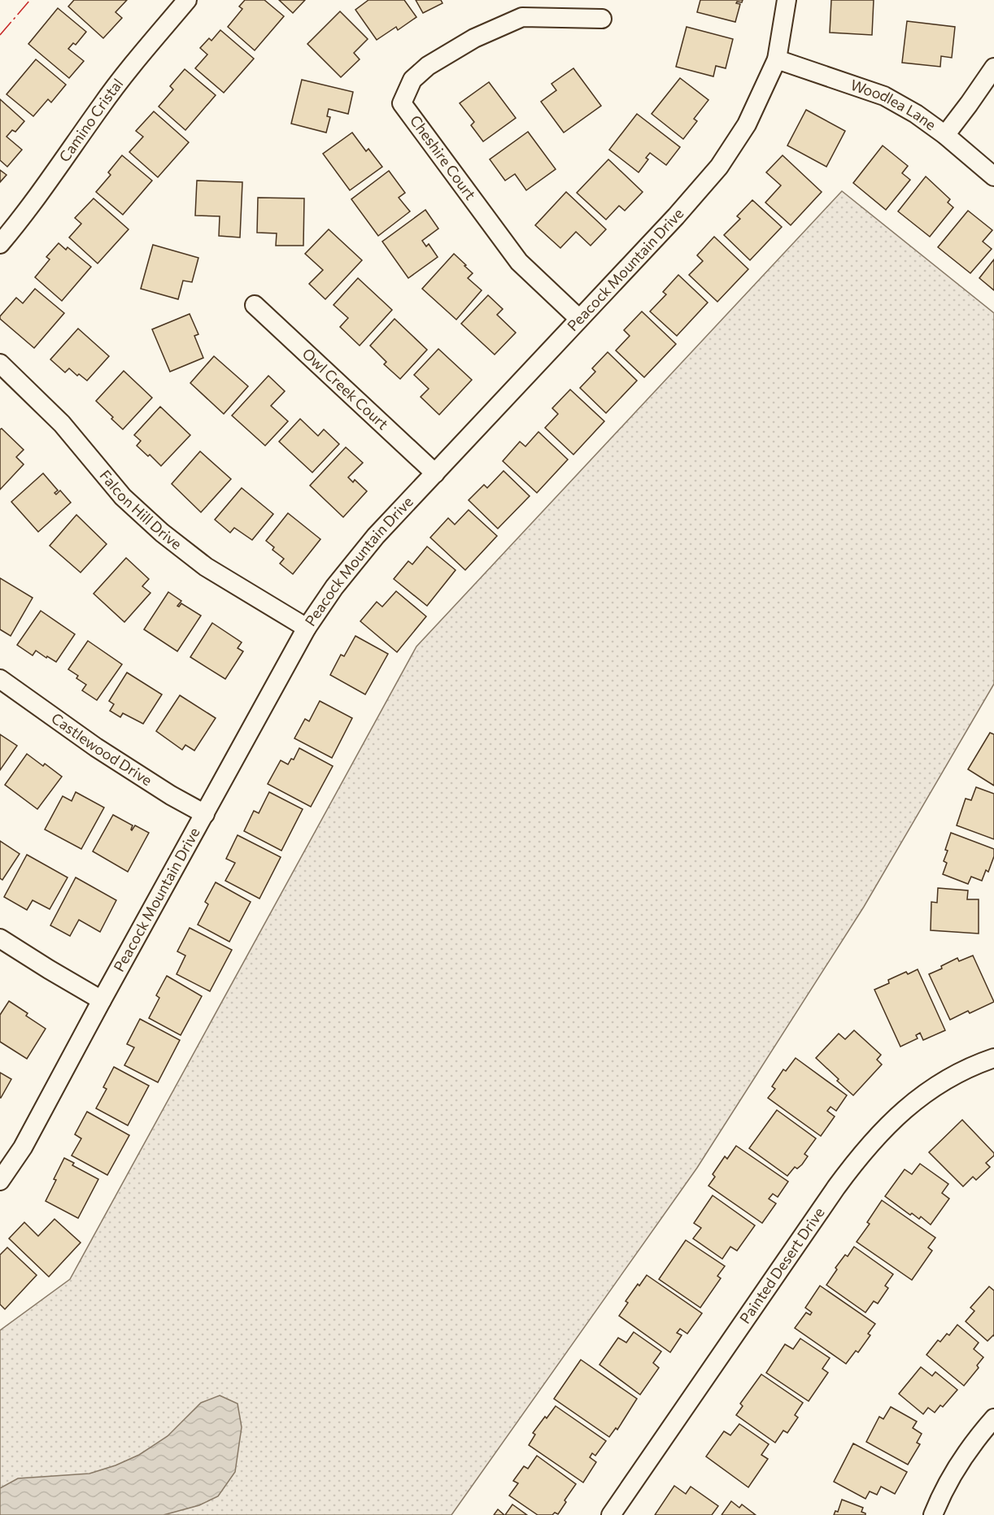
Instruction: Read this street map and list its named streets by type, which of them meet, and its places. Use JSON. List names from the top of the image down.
{
  "streets": {
    "street": [
      "Woodlea Lane",
      "Camino Cristal",
      "Cheshire Court",
      "Peacock Mountain Drive",
      "Owl Creek Court",
      "Falcon Hill Drive",
      "Castlewood Drive",
      "Painted Desert Drive"
    ]
  },
  "crossings": [
    ["Woodlea Lane", "Peacock Mountain Drive"],
    ["Cheshire Court", "Peacock Mountain Drive"],
    ["Peacock Mountain Drive", "Owl Creek Court"],
    ["Peacock Mountain Drive", "Falcon Hill Drive"],
    ["Peacock Mountain Drive", "Castlewood Drive"]
  ]
}
